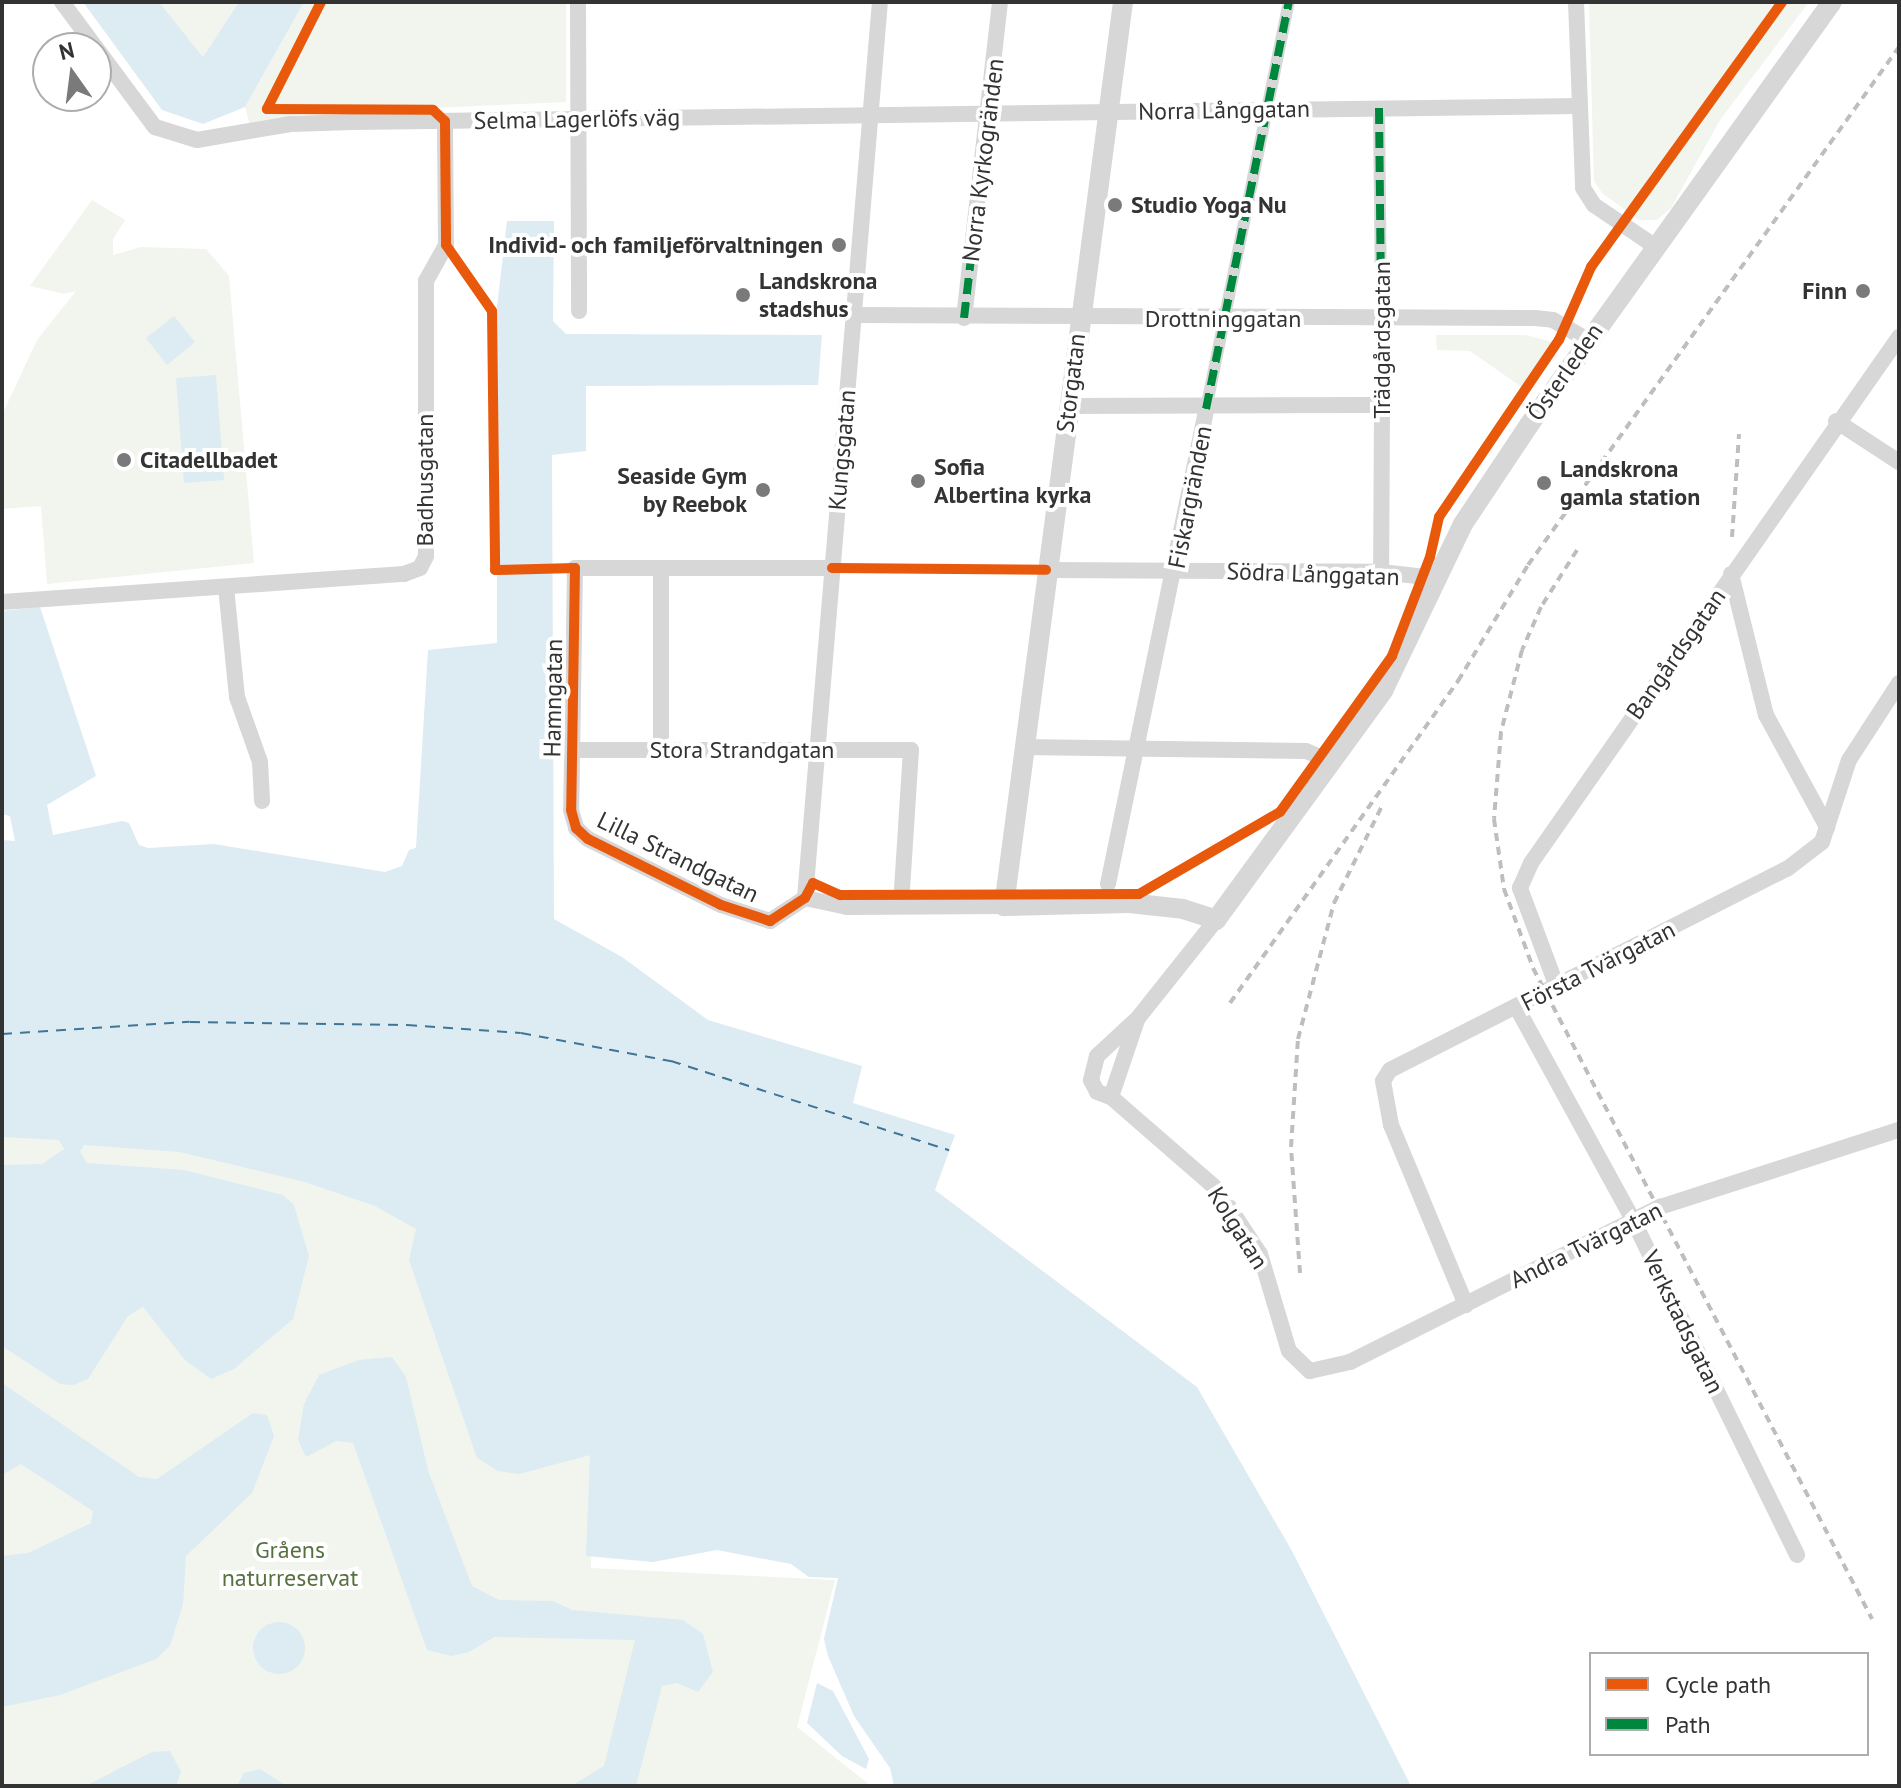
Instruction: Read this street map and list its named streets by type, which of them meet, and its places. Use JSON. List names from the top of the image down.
{
  "streets": {
    "street": [
      "Norra Långgatan",
      "Selma Lagerlöfs väg",
      "Norra Kyrkogränden",
      "Drottninggatan",
      "Trädgårdsgatan",
      "Österleden",
      "Storgatan",
      "Kungsgatan",
      "Badhusgatan",
      "Fiskargränden",
      "Södra Långgatan",
      "Bangårdsgatan",
      "Hamngatan",
      "Stora Strandgatan",
      "Lilla Strandgatan",
      "Första Tvärgatan",
      "Kolgatan",
      "Andra Tvärgatan",
      "Verkstadsgatan"
    ]
  },
  "crossings": [
    ["Norra Långgatan", "Selma Lagerlöfs väg"],
    ["Norra Långgatan", "Norra Kyrkogränden"],
    ["Norra Långgatan", "Trädgårdsgatan"],
    ["Norra Långgatan", "Storgatan"],
    ["Norra Långgatan", "Kungsgatan"],
    ["Norra Långgatan", "Fiskargränden"],
    ["Selma Lagerlöfs väg", "Kungsgatan"],
    ["Selma Lagerlöfs väg", "Badhusgatan"],
    ["Norra Kyrkogränden", "Drottninggatan"],
    ["Drottninggatan", "Trädgårdsgatan"],
    ["Drottninggatan", "Österleden"],
    ["Drottninggatan", "Storgatan"],
    ["Drottninggatan", "Kungsgatan"],
    ["Drottninggatan", "Fiskargränden"],
    ["Trädgårdsgatan", "Södra Långgatan"],
    ["Österleden", "Södra Långgatan"],
    ["Storgatan", "Södra Långgatan"],
    ["Kungsgatan", "Stora Strandgatan"],
    ["Kungsgatan", "Lilla Strandgatan"],
    ["Fiskargränden", "Södra Långgatan"],
    ["Bangårdsgatan", "Första Tvärgatan"],
    ["Hamngatan", "Stora Strandgatan"],
    ["Hamngatan", "Lilla Strandgatan"],
    ["Första Tvärgatan", "Andra Tvärgatan"],
    ["Första Tvärgatan", "Verkstadsgatan"],
    ["Kolgatan", "Andra Tvärgatan"],
    ["Andra Tvärgatan", "Verkstadsgatan"]
  ],
  "parks": ["Gråens naturreservat"],
  "places": [
    "Studio Yoga Nu",
    "Individ- och familjeförvaltningen",
    "Finn",
    "Landskrona stadshus",
    "Citadellbadet",
    "Sofia Albertina kyrka",
    "Landskrona gamla station",
    "Seaside Gym by Reebok"
  ],
  "legend": ["Cycle path", "Path"],
  "north": "top"
}
